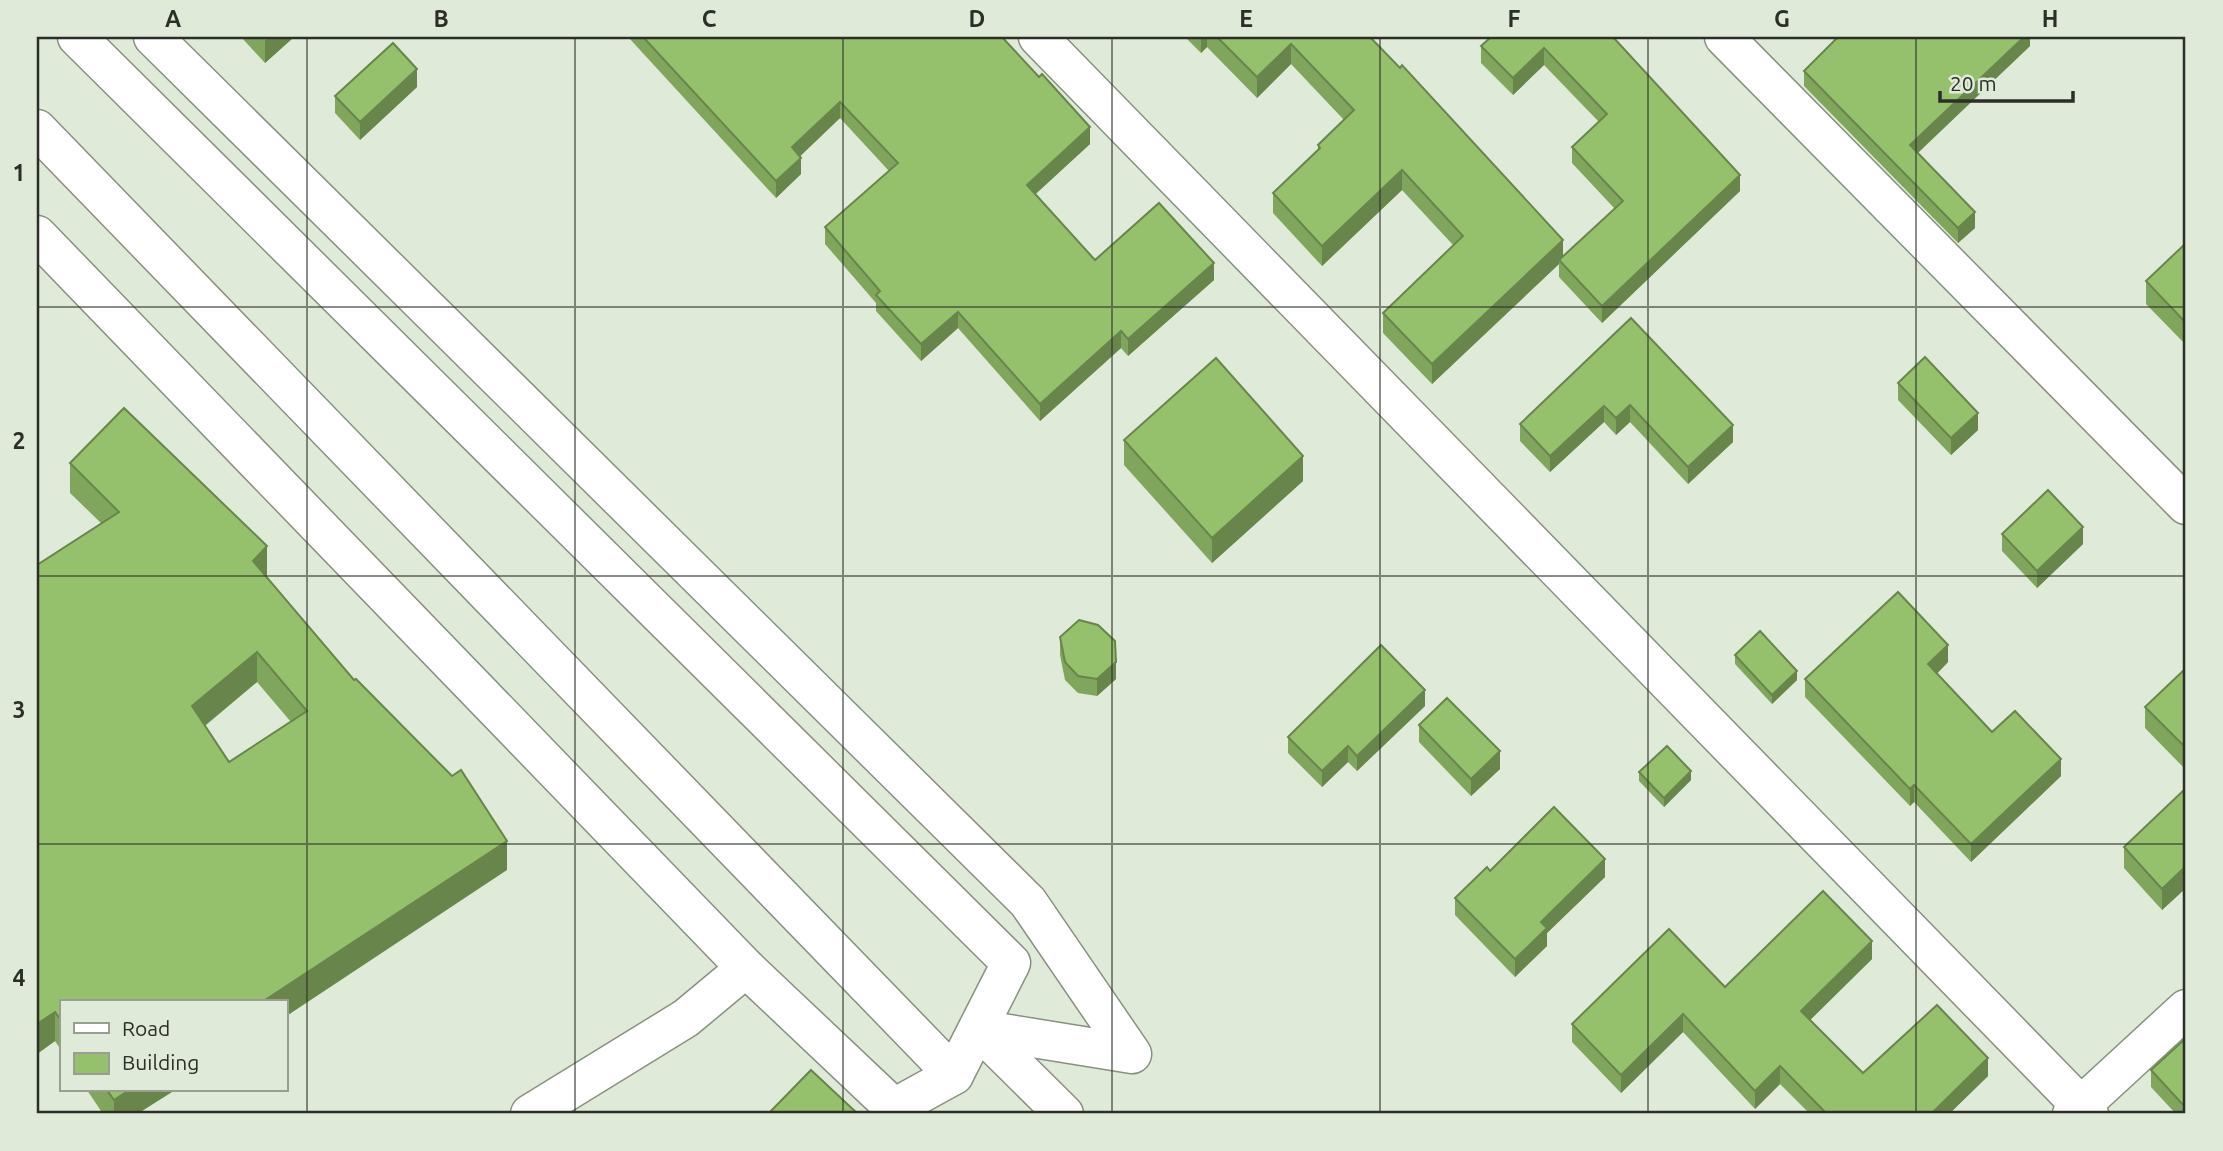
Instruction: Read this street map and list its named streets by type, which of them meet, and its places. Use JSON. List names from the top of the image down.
{
  "legend": ["Road", "Building"],
  "scale_bar": "20 m",
  "grid": {
    "columns": [
      "A",
      "B",
      "C",
      "D",
      "E",
      "F",
      "G",
      "H"
    ],
    "rows": [
      "1",
      "2",
      "3",
      "4"
    ]
  }
}
